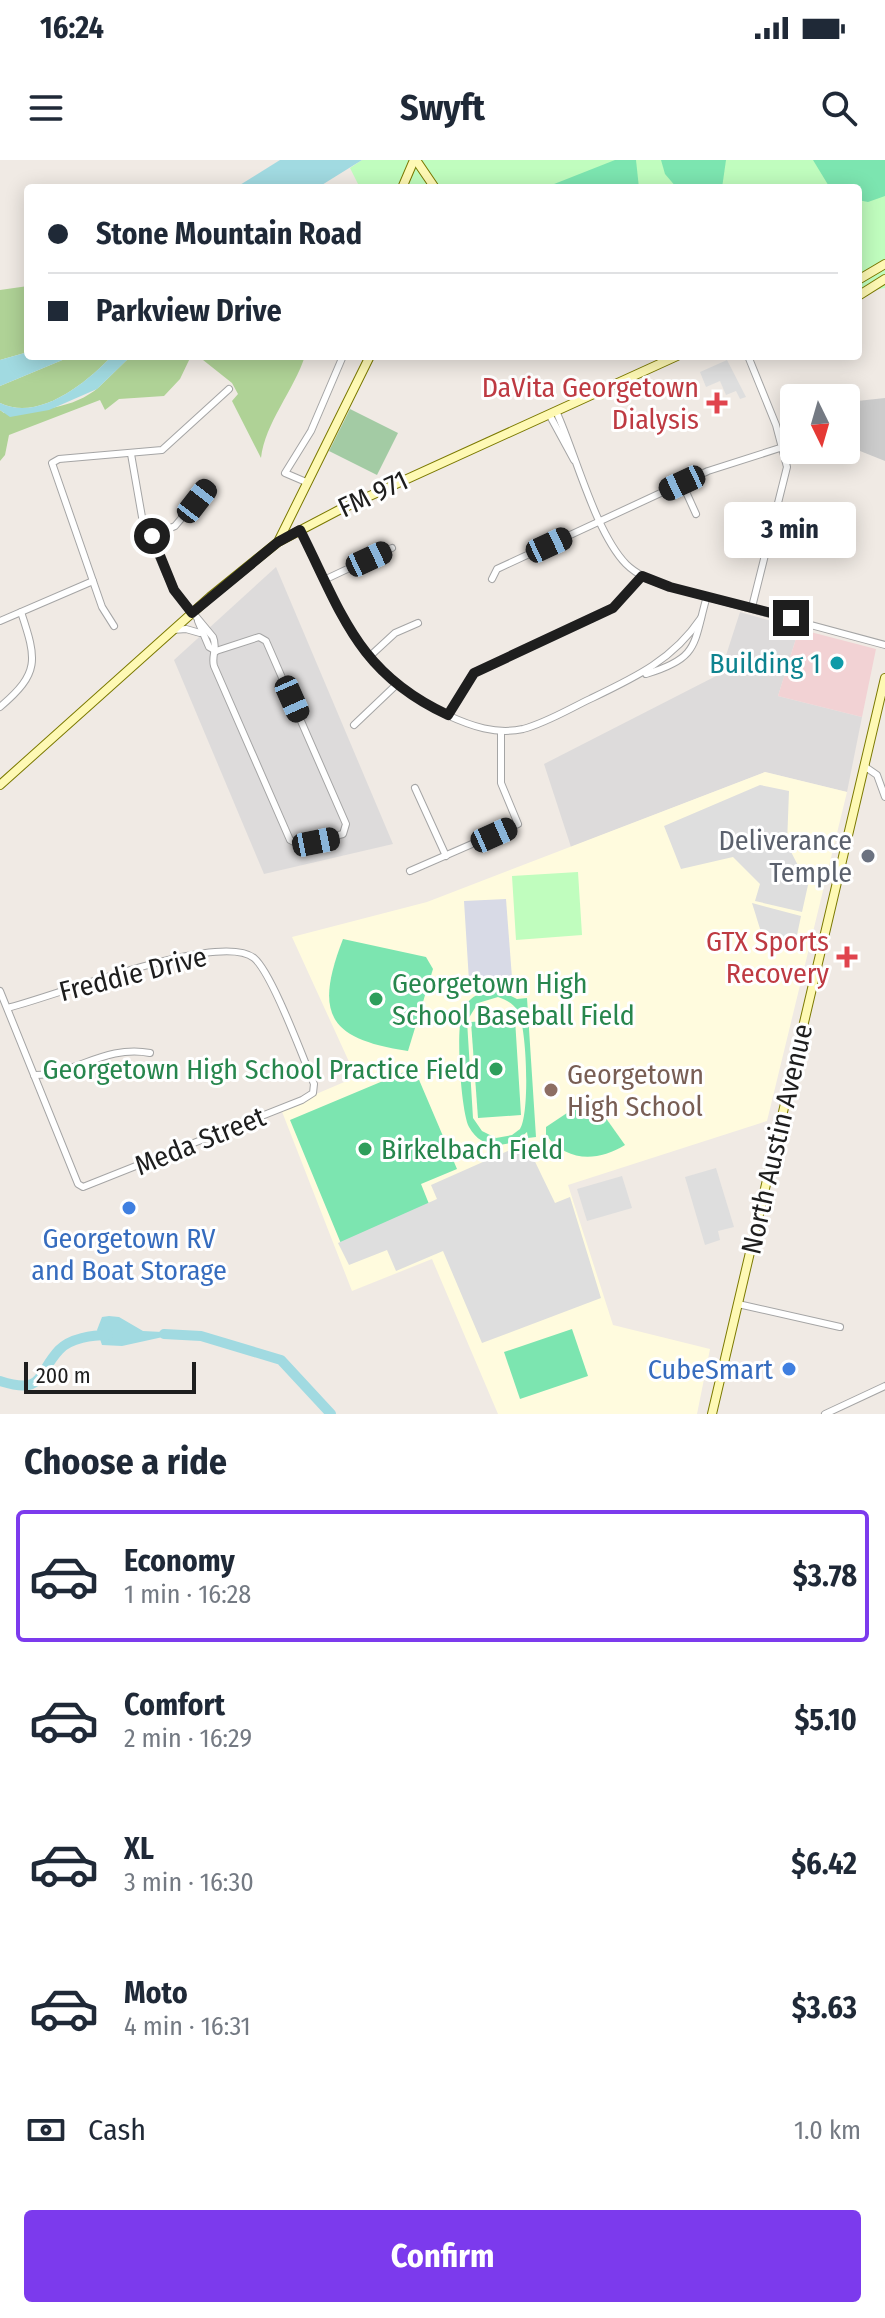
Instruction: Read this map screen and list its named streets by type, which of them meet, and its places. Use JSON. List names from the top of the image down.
{
  "streets": {
    "main road": ["FM 971", "North Austin Avenue"],
    "street": ["Freddie Drive", "Meda Street"]
  },
  "crossings": [
    ["Freddie Drive", "Meda Street"]
  ],
  "places": {
    "health": ["DaVita Georgetown Dialysis", "GTX Sports Recovery"],
    "other": [
      "Building 1",
      "Deliverance Temple",
      "Georgetown High School Baseball Field",
      "Georgetown High School Practice Field",
      "Georgetown High School",
      "Birkelbach Field",
      "Georgetown RV and Boat Storage",
      "CubeSmart"
    ]
  },
  "scale_bar": "200 m",
  "north": "bottom",
  "page": {
    "status": "16:24",
    "header": "Swyft",
    "banner": ["Stone Mountain Road", "Parkview Drive"],
    "bubble": "3 min",
    "scale": "200 m",
    "heading": "Choose a ride",
    "list": [
      {
        "name": "Economy",
        "note": "1 min · 16:28",
        "value": "$3.78"
      },
      {
        "name": "Comfort",
        "note": "2 min · 16:29",
        "value": "$5.10"
      },
      {
        "name": "XL",
        "note": "3 min · 16:30",
        "value": "$6.42"
      },
      {
        "name": "Moto",
        "note": "4 min · 16:31",
        "value": "$3.63"
      }
    ],
    "pay": ["Cash", "1.0 km"],
    "buttons": "Confirm"
  }
}
